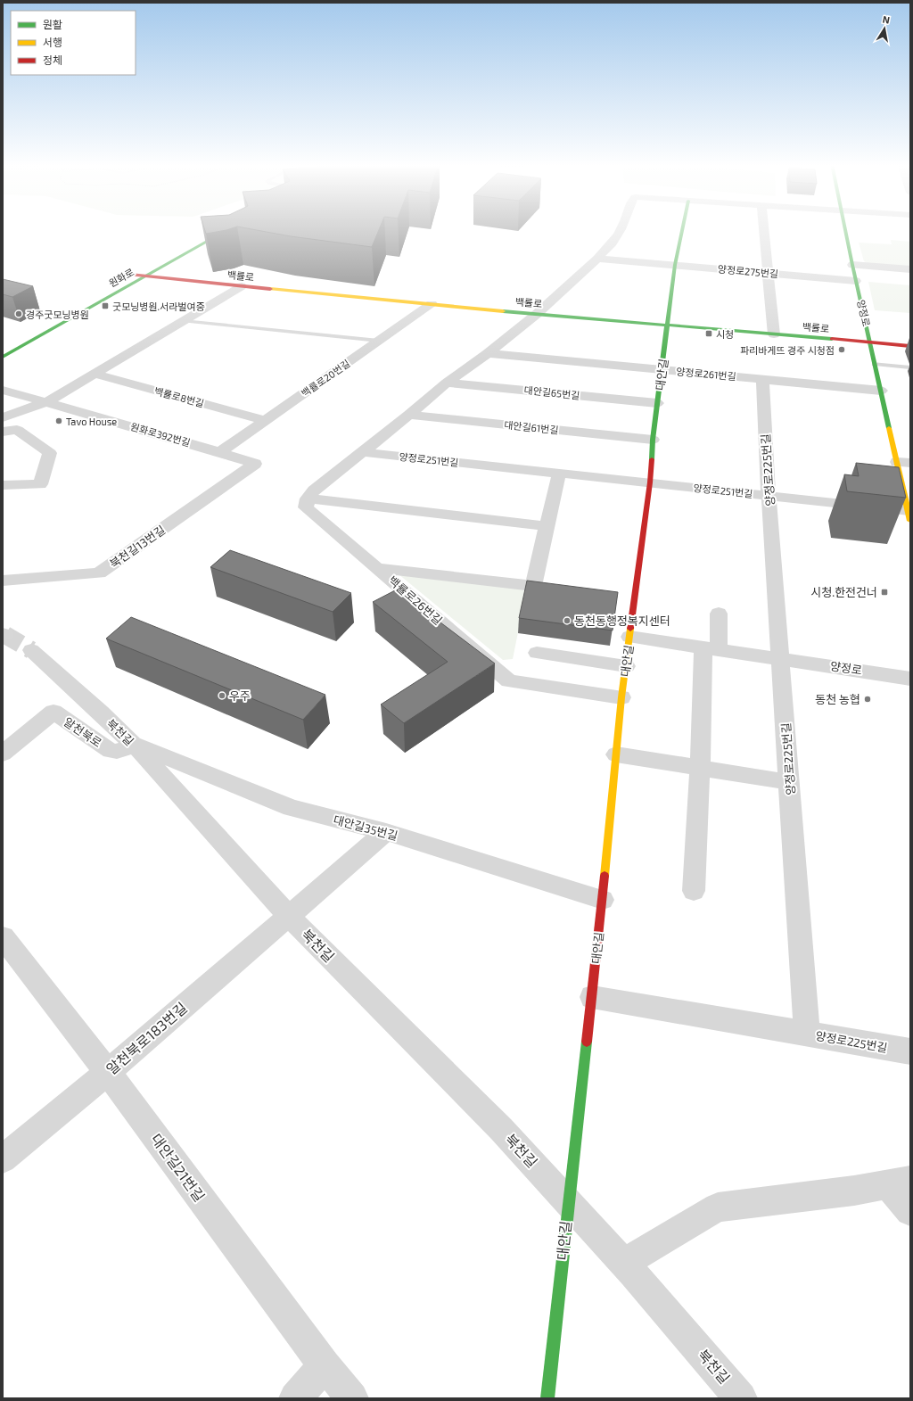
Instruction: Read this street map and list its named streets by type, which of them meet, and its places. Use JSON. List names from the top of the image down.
{
  "streets": {
    "street": [
      "양정로275번길",
      "백률로",
      "원화로",
      "양정로",
      "양정로261번길",
      "대안길",
      "백률로20번길",
      "대안길65번길",
      "백률로8번길",
      "대안길61번길",
      "원화로392번길",
      "양정로251번길",
      "양정로225번길",
      "북천길13번길",
      "백률로26번길",
      "알천북로",
      "북천길",
      "대안길35번길",
      "알천북로183번길",
      "대안길21번길"
    ]
  },
  "crossings": [
    ["양정로275번길", "양정로"],
    ["양정로275번길", "대안길"],
    ["백률로", "원화로"],
    ["백률로", "양정로"],
    ["백률로", "대안길"],
    ["백률로", "백률로20번길"],
    ["양정로", "양정로261번길"],
    ["양정로", "대안길"],
    ["양정로", "양정로251번길"],
    ["양정로", "양정로225번길"],
    ["양정로261번길", "대안길"],
    ["양정로261번길", "양정로225번길"],
    ["대안길", "대안길65번길"],
    ["대안길", "대안길61번길"],
    ["대안길", "양정로251번길"],
    ["대안길", "백률로26번길"],
    ["대안길", "북천길"],
    ["대안길", "대안길35번길"],
    ["백률로20번길", "백률로8번길"],
    ["백률로20번길", "원화로392번길"],
    ["원화로392번길", "북천길13번길"],
    ["양정로251번길", "양정로225번길"],
    ["알천북로", "북천길"],
    ["알천북로", "대안길35번길"],
    ["북천길", "대안길35번길"],
    ["북천길", "알천북로183번길"],
    ["알천북로183번길", "대안길21번길"]
  ],
  "places": {
    "transit": ["굿모닝병원.서라벌여중", "시청", "시청.한전건너"],
    "other": [
      "경주굿모닝병원",
      "파리바게뜨 경주 시청점",
      "Tavo House",
      "동천동행정복지센터",
      "우주",
      "동천 농협"
    ]
  },
  "legend": ["원활", "서행", "정체"],
  "north": "top"
}
